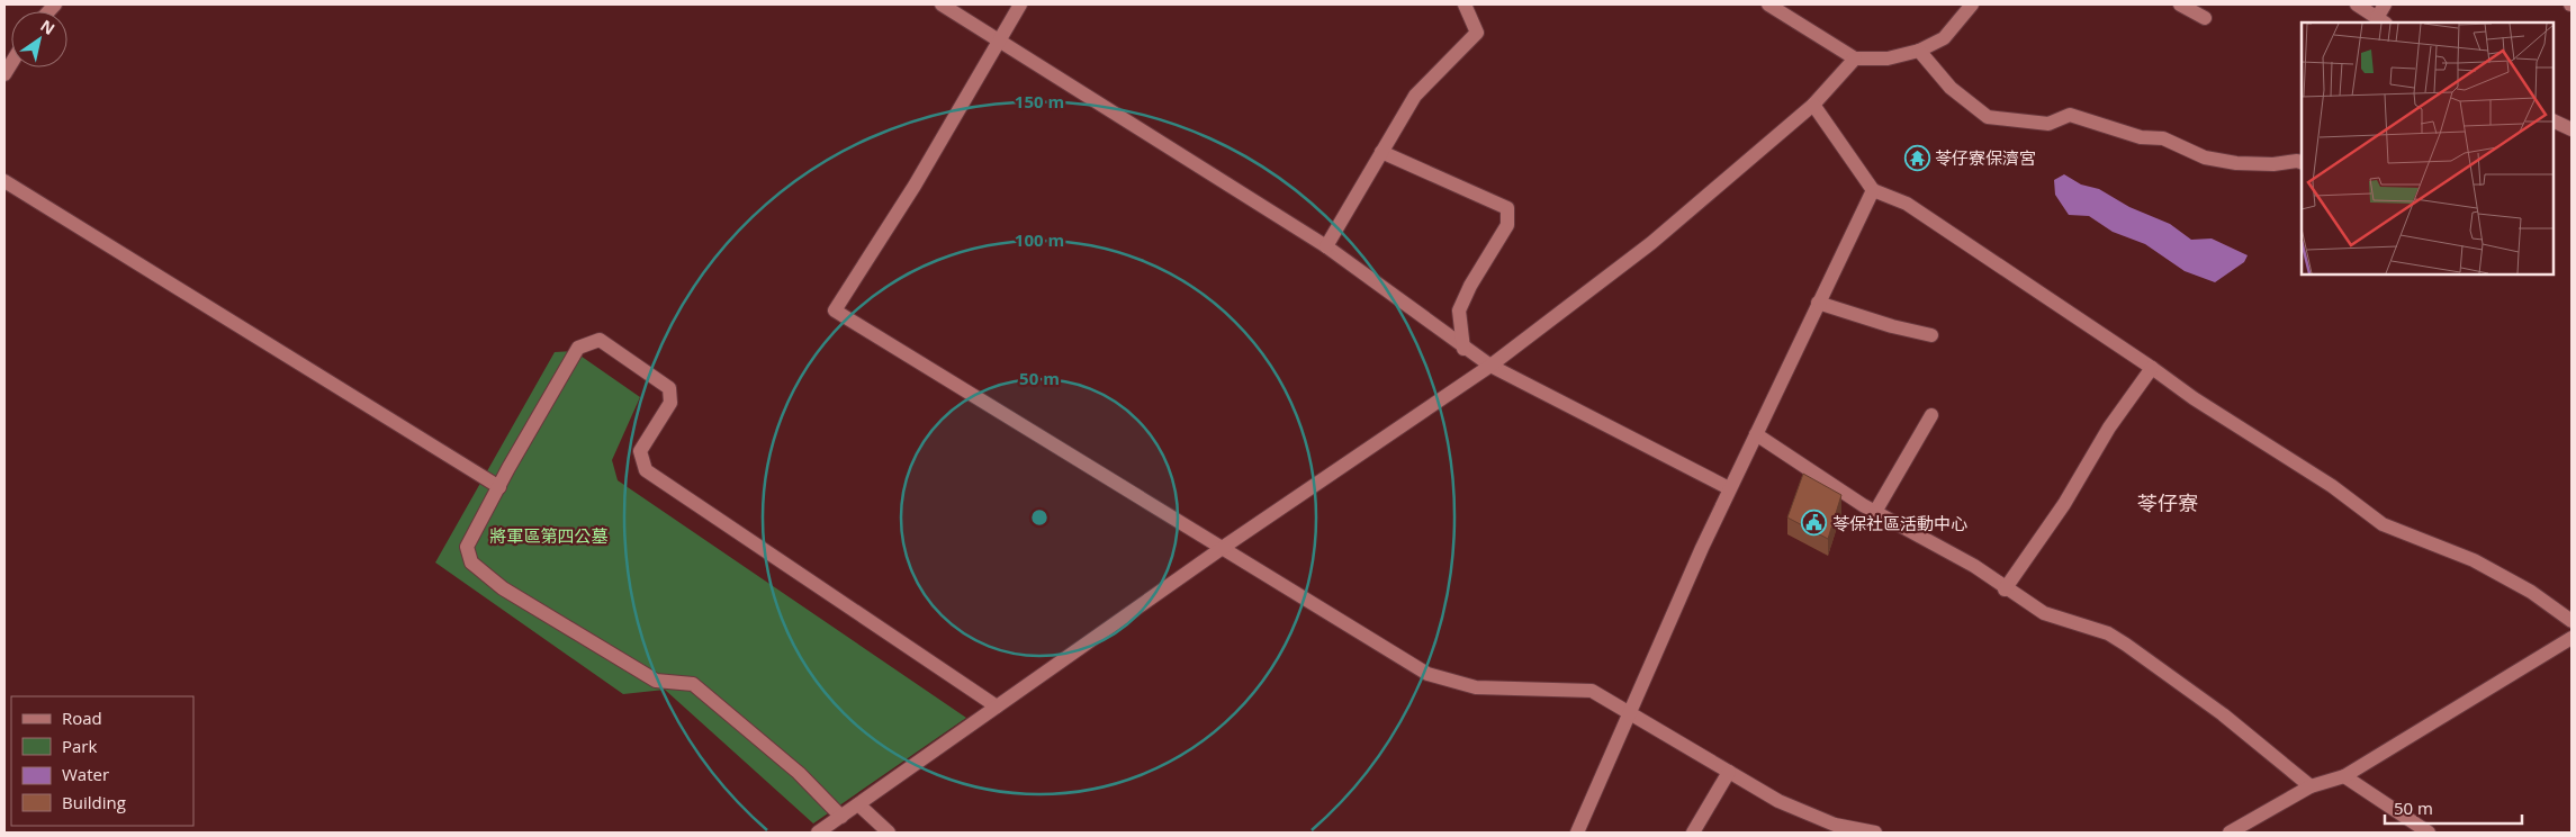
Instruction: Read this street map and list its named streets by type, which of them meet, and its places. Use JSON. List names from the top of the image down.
{
  "districts": ["苓仔寮"],
  "parks": ["將軍區第四公墓"],
  "places": {
    "temple": ["苓仔寮保濟宮"],
    "public building": ["苓保社區活動中心"]
  },
  "legend": [
    "Road",
    "Park",
    "Water",
    "Building"
  ],
  "scale_bar": "50 m",
  "north": "top right",
  "rings": ["150 m", "100 m", "50 m"]
}
